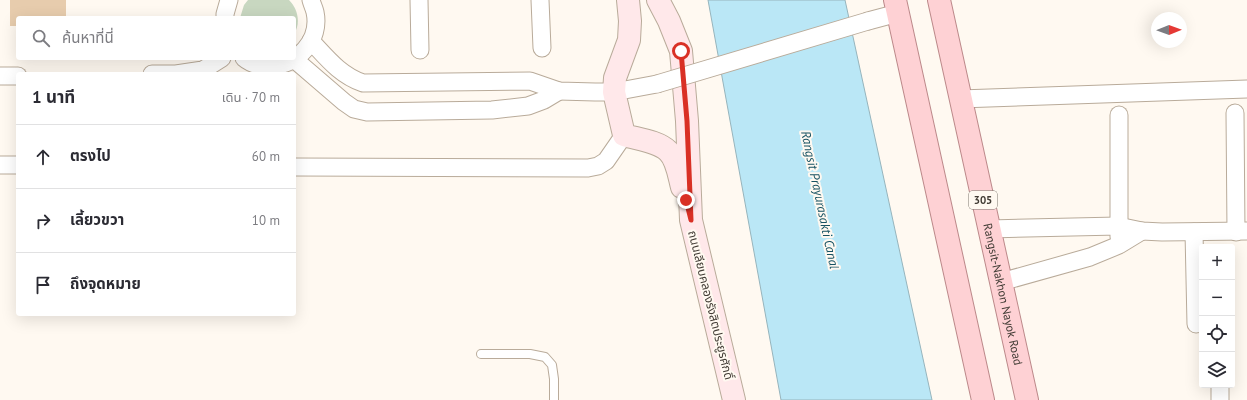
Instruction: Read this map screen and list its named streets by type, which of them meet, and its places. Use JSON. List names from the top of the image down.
{
  "streets": {
    "main road": ["305", "Rangsit-Nakhon Nayok Road"],
    "street": ["ถนนเลียบคลองรังสิตประยูรศักดิ์"]
  },
  "water": ["Rangsit Prayurasakti Canal"],
  "north": "right",
  "page": {
    "search": "ค้นหาที่นี่",
    "heading": ["1 นาที", "เดิน · 70 m"],
    "list": [
      ["ตรงไป", "60 m"],
      ["เลี้ยวขวา", "10 m"],
      "ถึงจุดหมาย"
    ],
    "map_buttons": ["+", "−"]
  }
}
